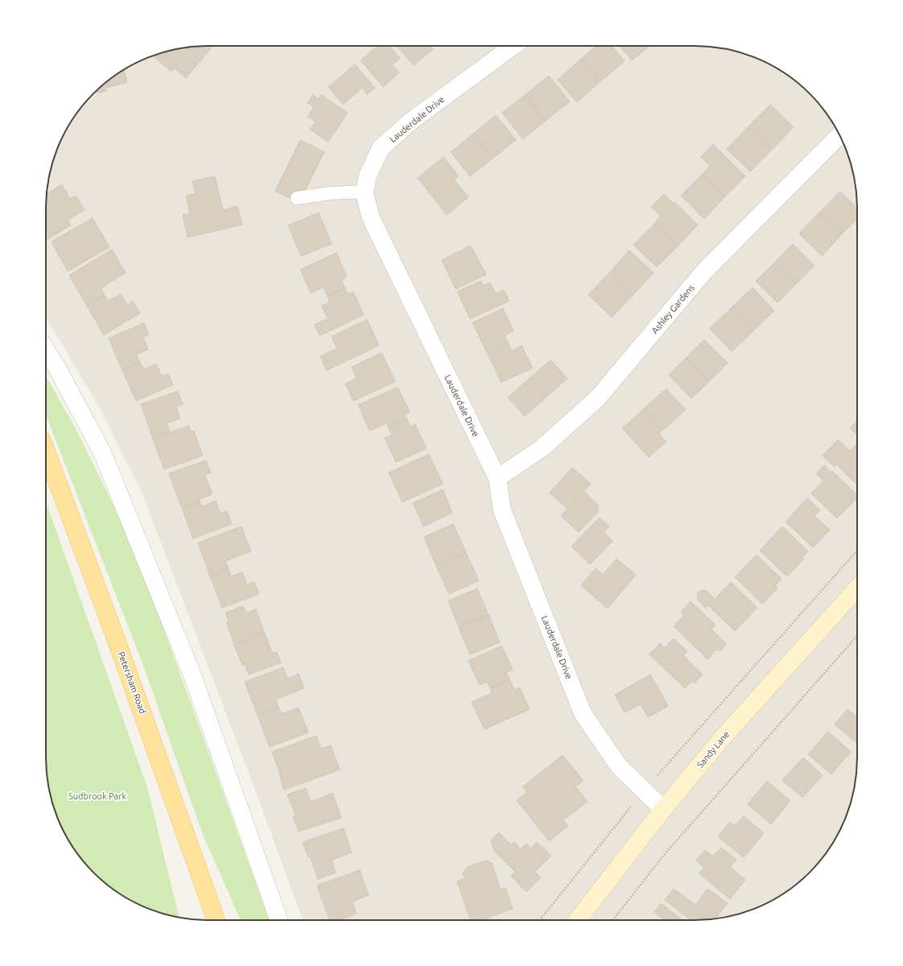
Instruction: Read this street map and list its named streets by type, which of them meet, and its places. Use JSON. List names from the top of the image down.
{
  "streets": {
    "main road": ["Petersham Road"],
    "street": ["Lauderdale Drive", "Ashley Gardens", "Sandy Lane"]
  },
  "crossings": [
    ["Lauderdale Drive", "Ashley Gardens"],
    ["Lauderdale Drive", "Sandy Lane"]
  ],
  "parks": ["Sudbrook Park"]
}
